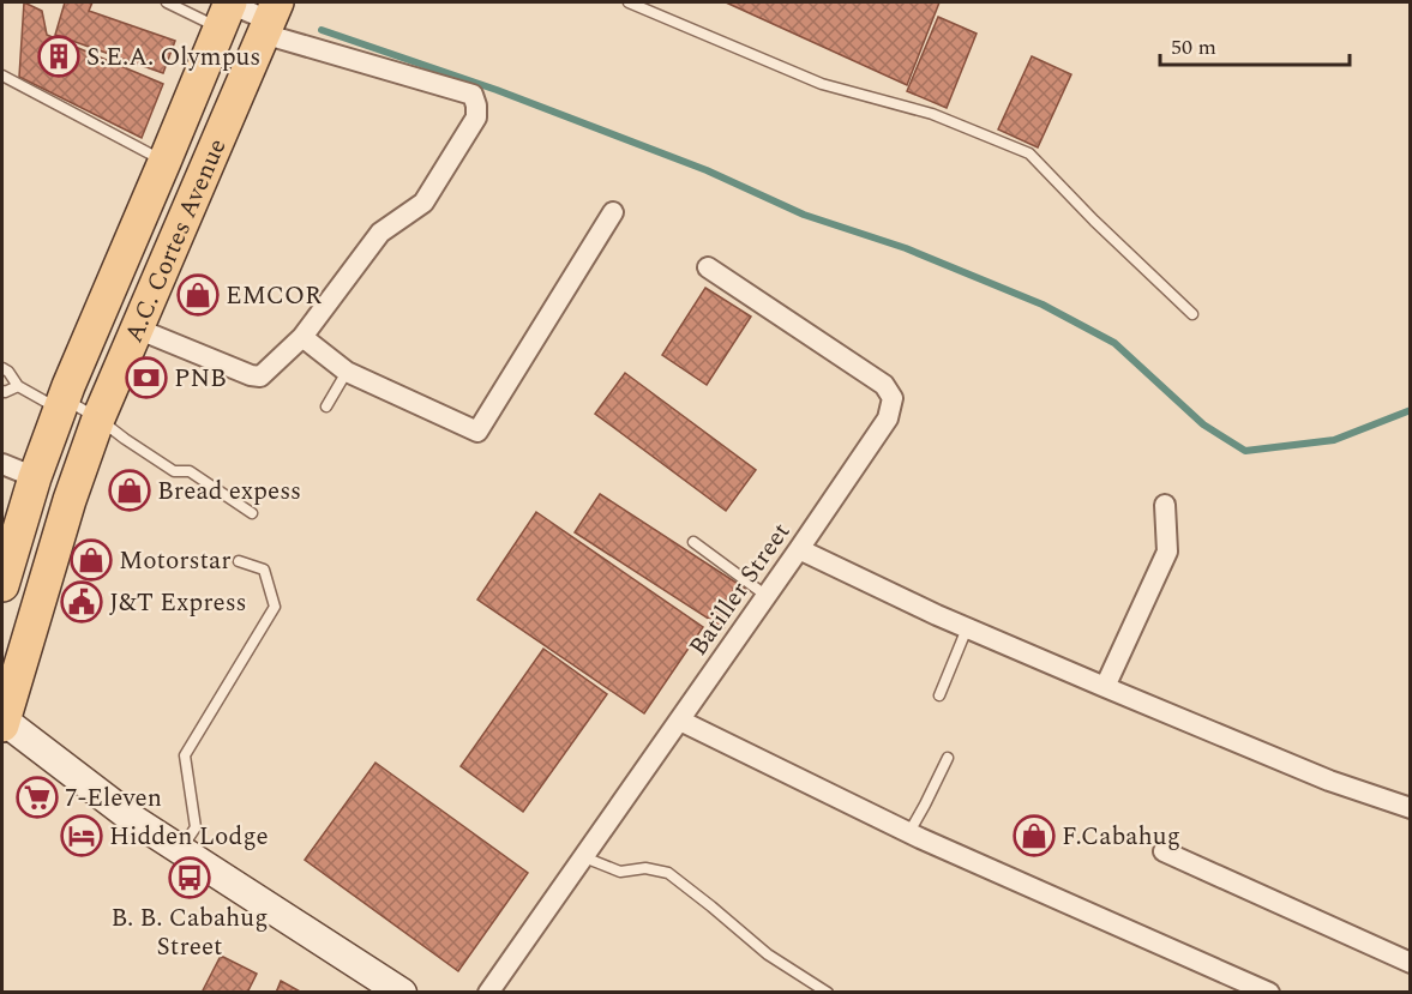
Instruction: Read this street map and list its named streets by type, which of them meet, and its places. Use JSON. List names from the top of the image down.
{
  "streets": {
    "main road": ["A.C. Cortes Avenue"],
    "street": ["Batiller Street"]
  },
  "places": {
    "building": ["S.E.A. Olympus"],
    "shop": [
      "EMCOR",
      "Bread expess",
      "Motorstar",
      "F.Cabahug"
    ],
    "bank": ["PNB"],
    "public building": ["J&T Express"],
    "supermarket": ["7-Eleven"],
    "hotel": ["Hidden Lodge"],
    "bus stop": ["B. B. Cabahug Street"]
  },
  "scale_bar": "50 m"
}
